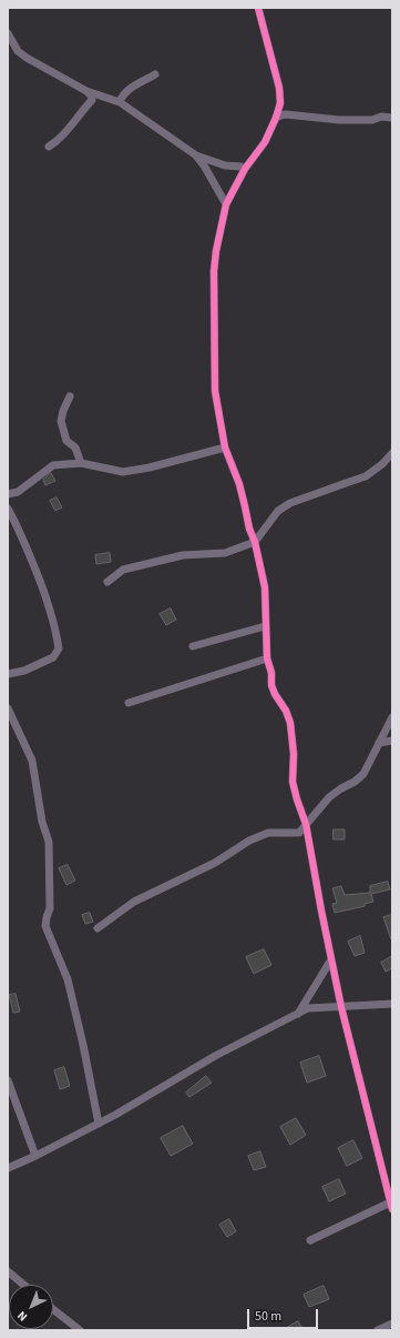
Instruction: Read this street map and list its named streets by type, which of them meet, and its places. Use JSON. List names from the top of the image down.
{
  "scale_bar": "50 m",
  "north": "bottom left"
}
